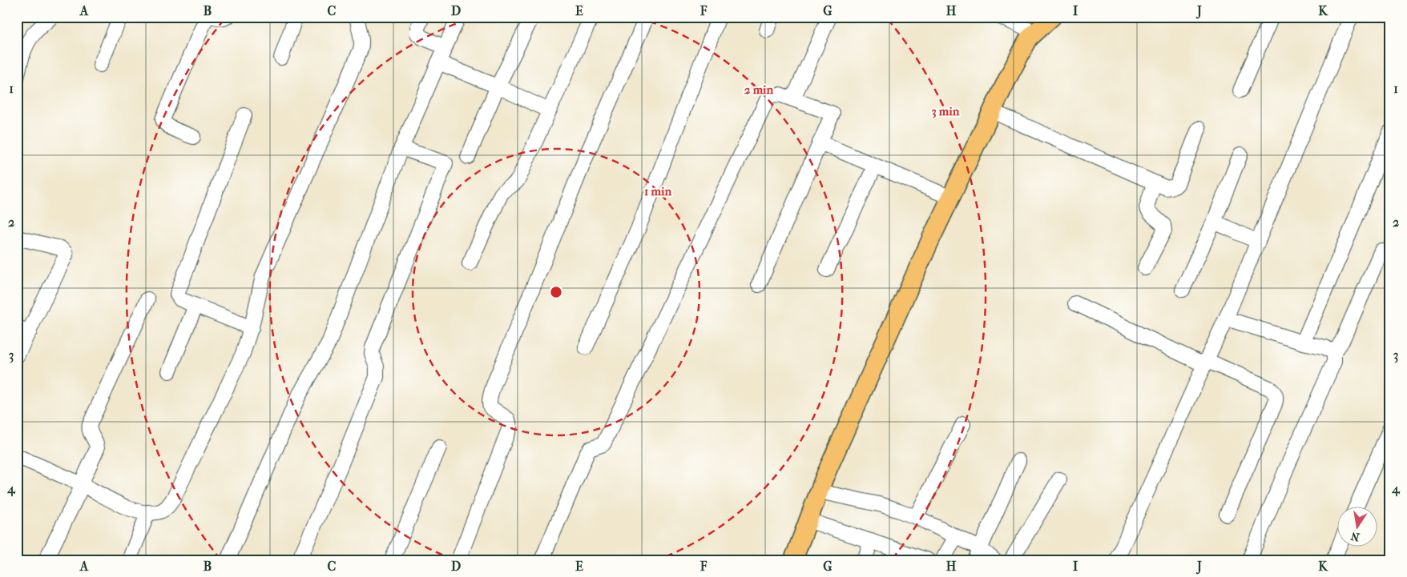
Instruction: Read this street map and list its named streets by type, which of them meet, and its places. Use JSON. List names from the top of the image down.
{
  "north": "bottom",
  "grid": {
    "columns": [
      "A",
      "B",
      "C",
      "D",
      "E",
      "F",
      "G",
      "H",
      "I",
      "J",
      "K"
    ],
    "rows": [
      "1",
      "2",
      "3",
      "4"
    ]
  },
  "rings": ["2 min", "3 min", "1 min"]
}
